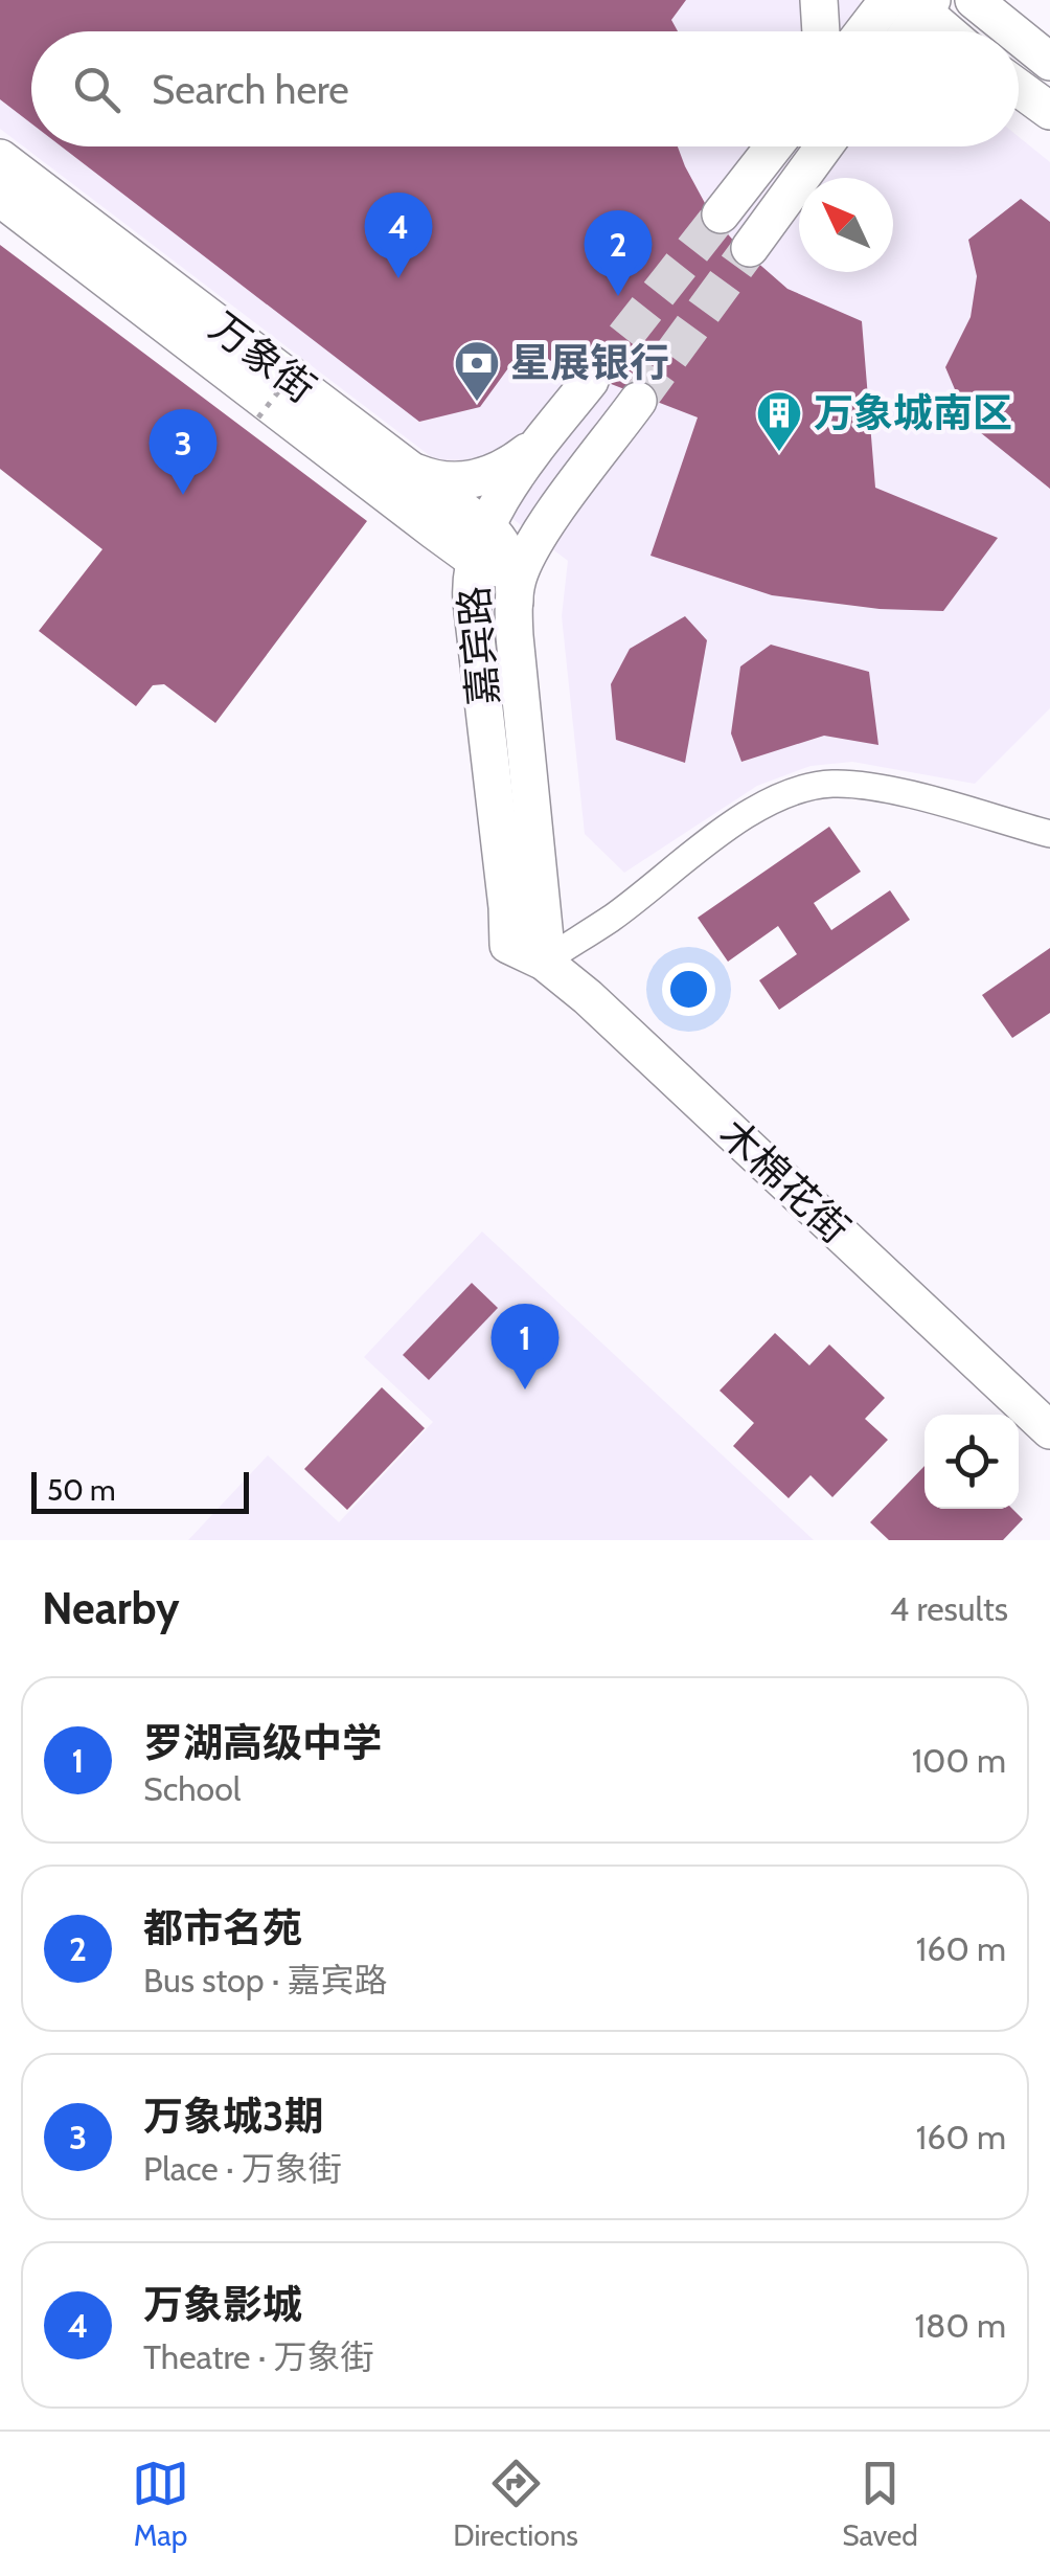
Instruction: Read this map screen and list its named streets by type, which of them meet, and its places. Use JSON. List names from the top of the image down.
{
  "streets": {
    "street": ["万象街", "嘉宾路", "木棉花街"]
  },
  "crossings": [
    ["万象街", "嘉宾路"],
    ["嘉宾路", "木棉花街"]
  ],
  "places": {
    "bank": ["星展银行"],
    "building": ["万象城南区"]
  },
  "scale_bar": "50 m",
  "north": "top left",
  "page": {
    "search": "Search here",
    "pins": [
      "4",
      "2",
      "3",
      "1"
    ],
    "scale": "50 m",
    "heading": ["Nearby", "4 results"],
    "list": [
      {
        "mark": "1",
        "name": "罗湖高级中学",
        "note": "School",
        "value": "100 m"
      },
      {
        "mark": "2",
        "name": "都市名苑",
        "note": "Bus stop · 嘉宾路",
        "value": "160 m"
      },
      {
        "mark": "3",
        "name": "万象城3期",
        "note": "Place · 万象街",
        "value": "160 m"
      },
      {
        "mark": "4",
        "name": "万象影城",
        "note": "Theatre · 万象街",
        "value": "180 m"
      }
    ],
    "nav": ["Map", "Directions", "Saved"]
  }
}
